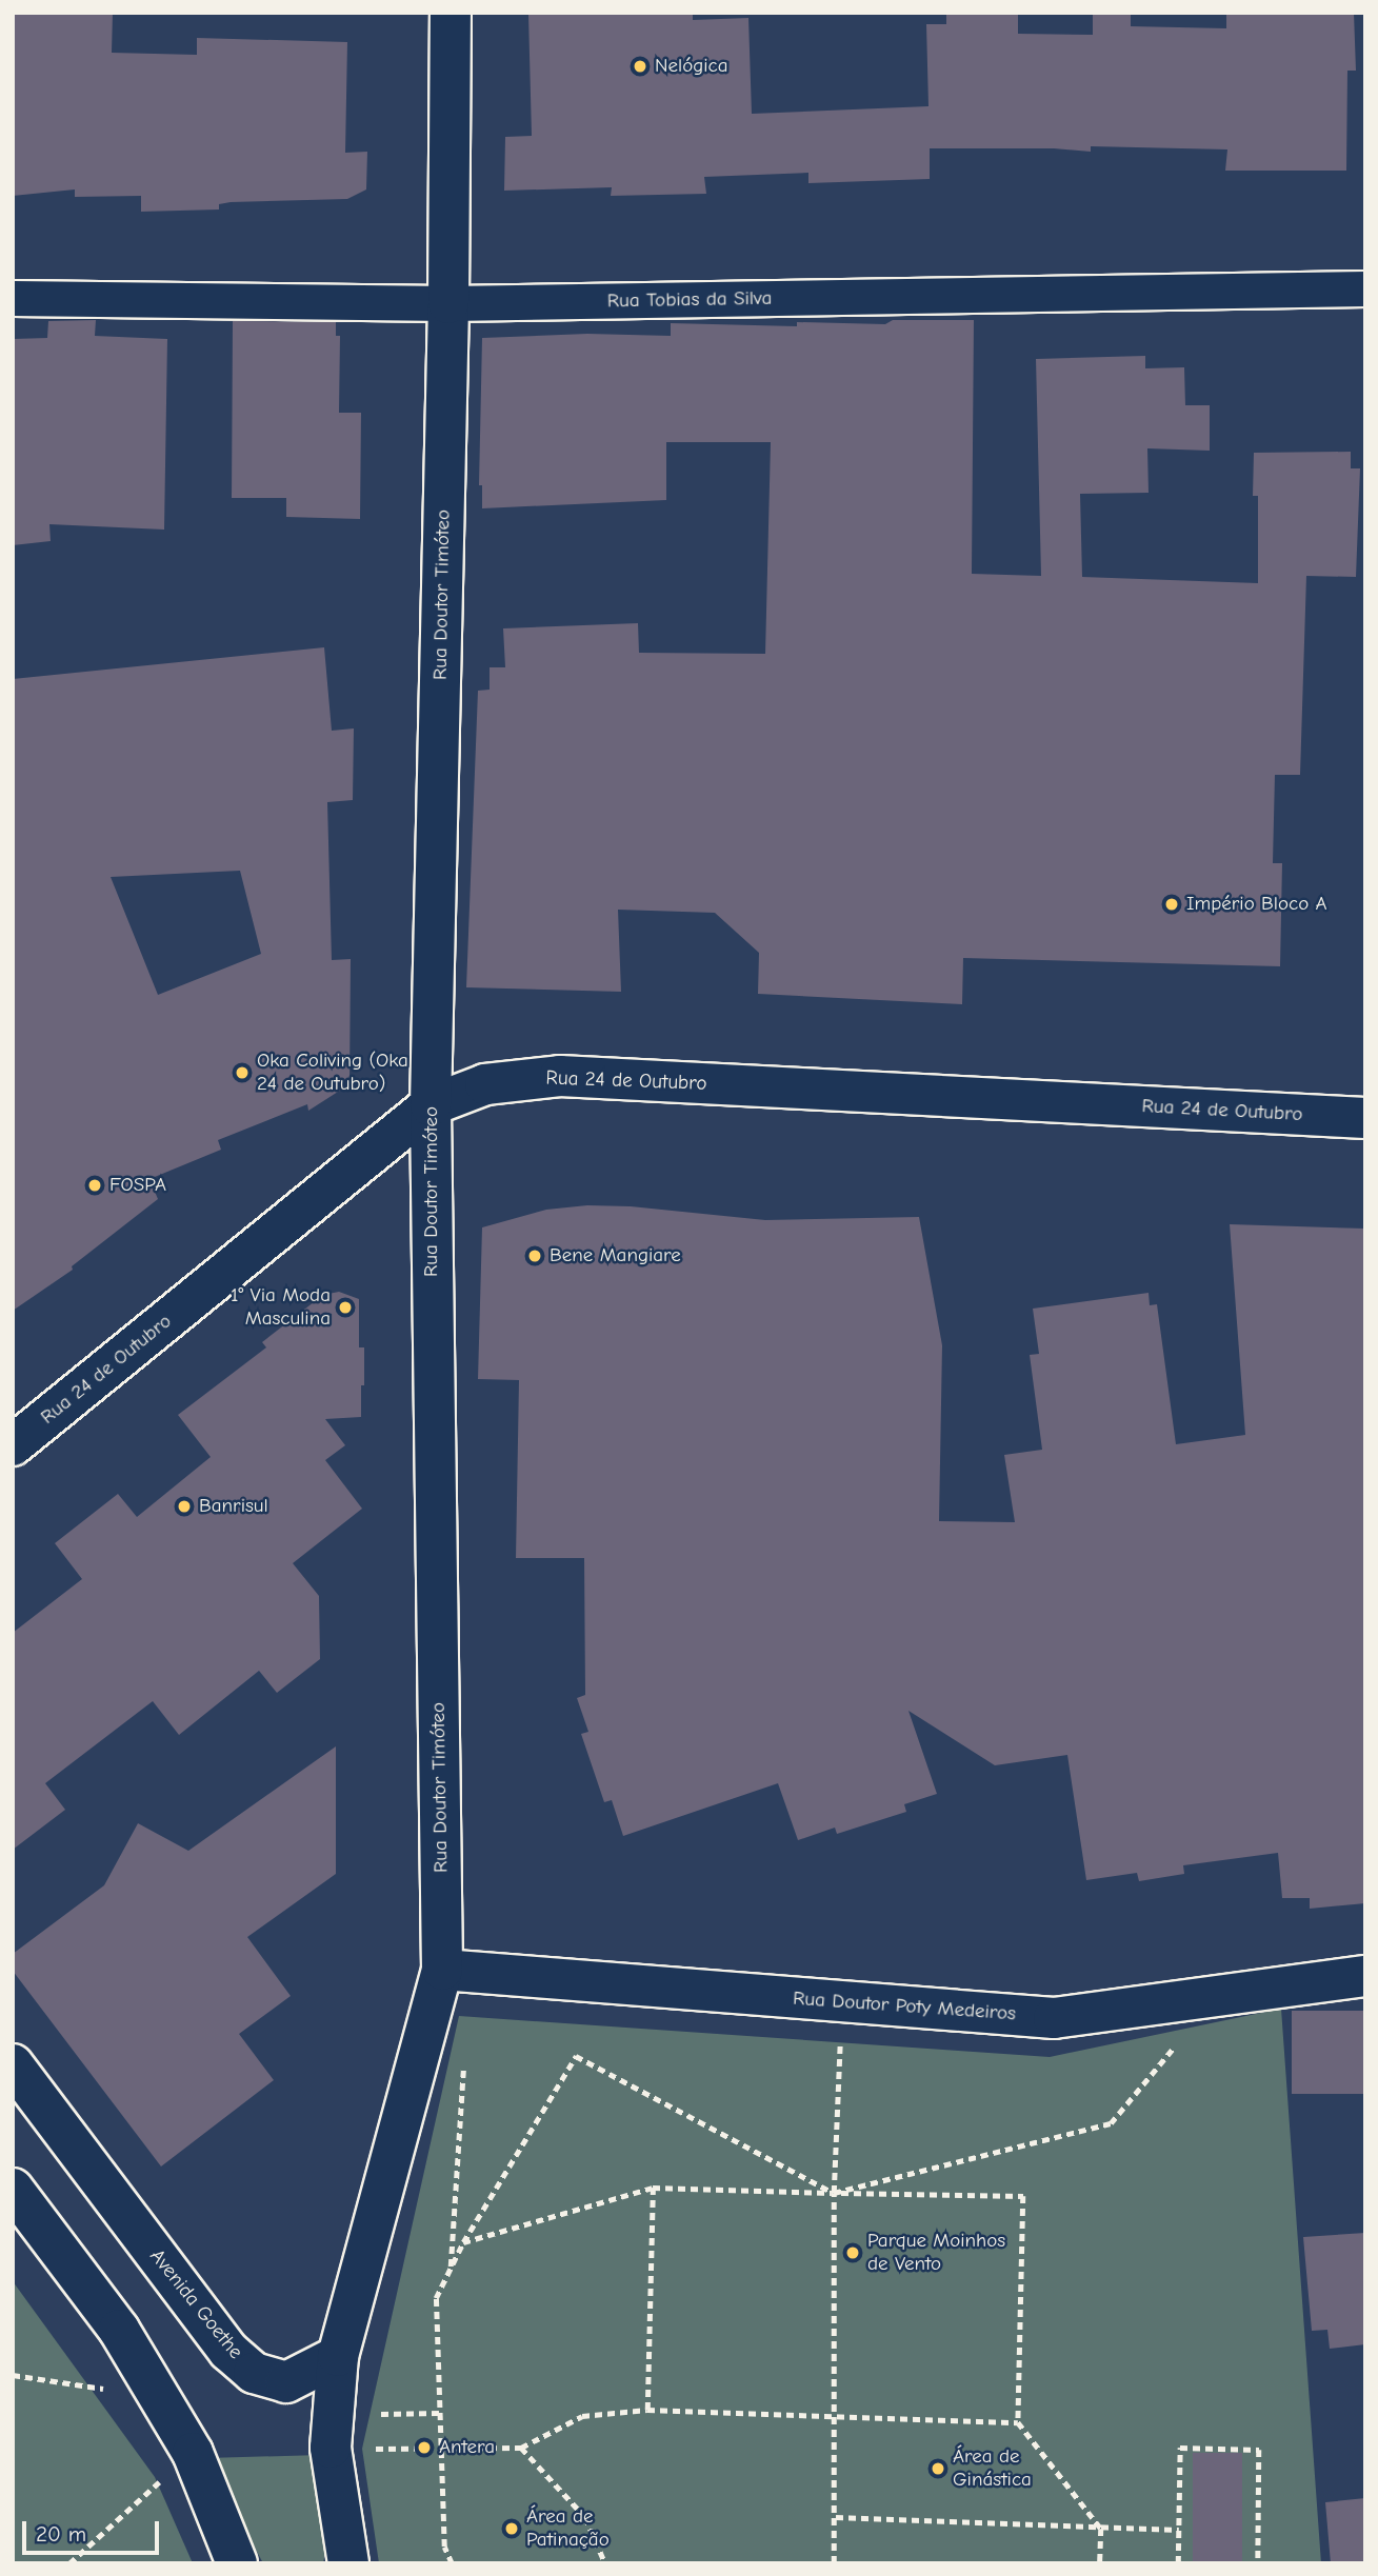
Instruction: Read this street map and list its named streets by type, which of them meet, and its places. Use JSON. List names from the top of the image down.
{
  "streets": {
    "main road": [
      "Rua Doutor Timóteo",
      "Rua 24 de Outubro",
      "Rua Doutor Poty Medeiros",
      "Avenida Goethe"
    ],
    "street": ["Rua Tobias da Silva"]
  },
  "crossings": [
    ["Rua Tobias da Silva", "Rua Doutor Timóteo"],
    ["Rua Doutor Timóteo", "Rua 24 de Outubro"],
    ["Rua Doutor Timóteo", "Rua Doutor Poty Medeiros"],
    ["Rua Doutor Timóteo", "Avenida Goethe"]
  ],
  "places": [
    "Nelógica",
    "Império Bloco A",
    "Oka Coliving (Oka 24 de Outubro)",
    "FOSPA",
    "Bene Mangiare",
    "1° Via Moda Masculina",
    "Banrisul",
    "Parque Moinhos de Vento",
    "Antera",
    "Área de Ginástica",
    "Área de Patinação"
  ],
  "scale_bar": "20 m"
}
